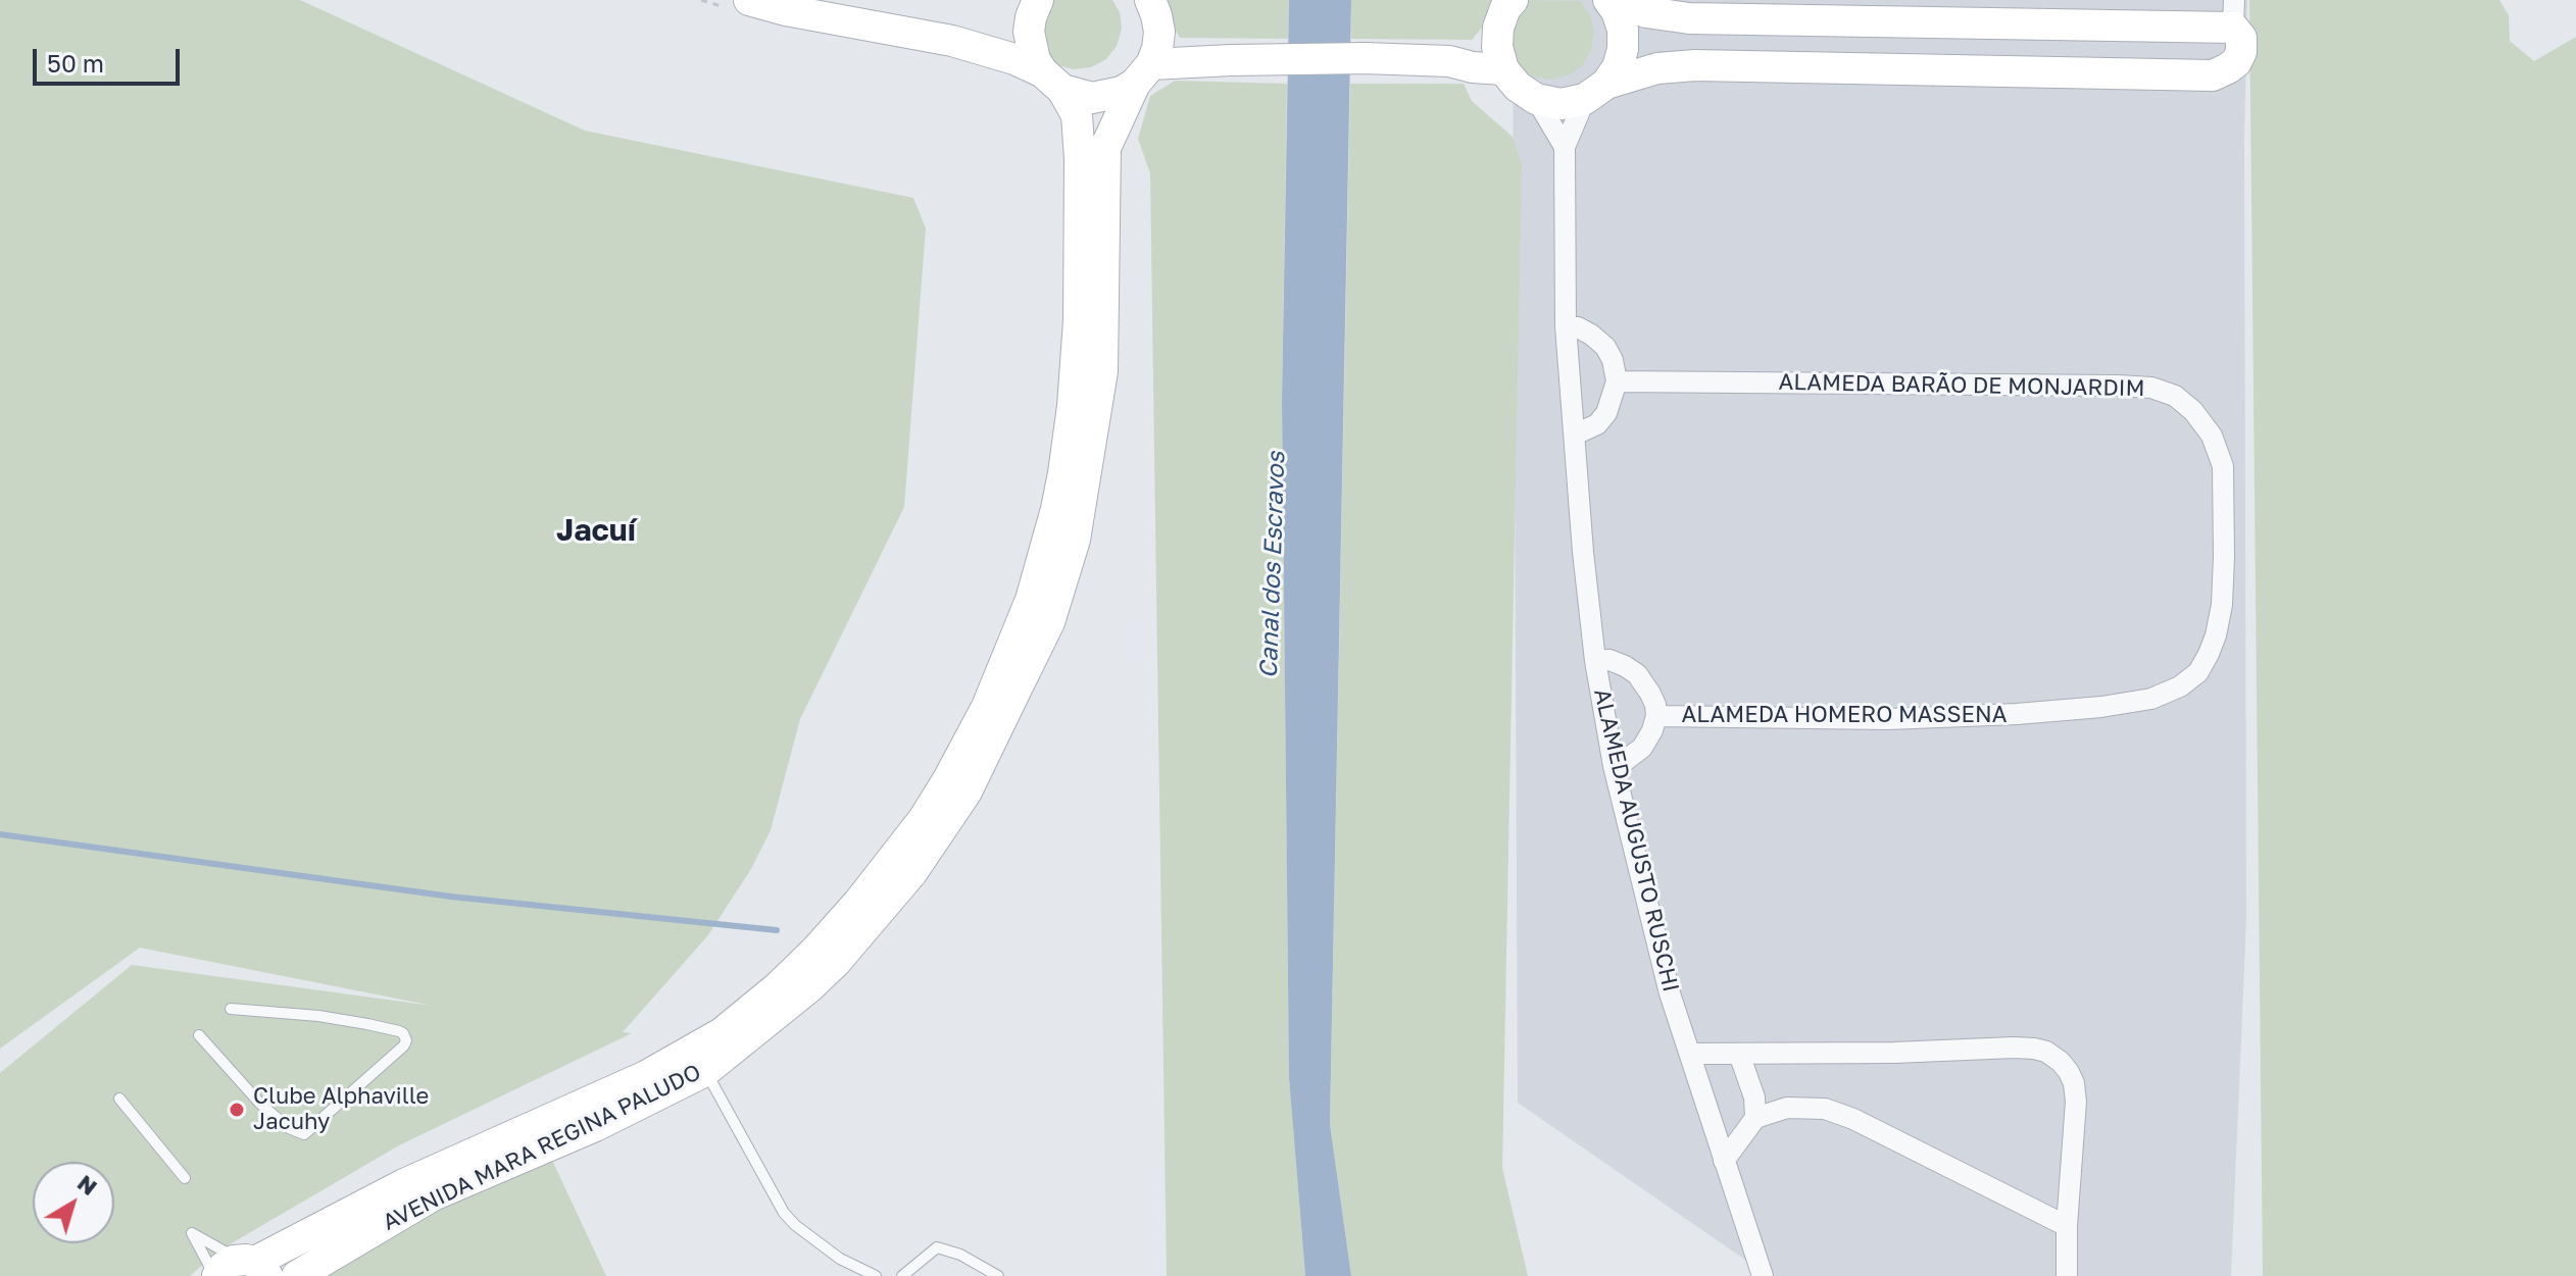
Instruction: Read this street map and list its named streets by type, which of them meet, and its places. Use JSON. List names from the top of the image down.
{
  "streets": {
    "street": [
      "ALAMEDA BARÃO DE MONJARDIM",
      "ALAMEDA HOMERO MASSENA",
      "ALAMEDA AUGUSTO RUSCHI",
      "AVENIDA MARA REGINA PALUDO"
    ]
  },
  "crossings": [
    ["ALAMEDA BARÃO DE MONJARDIM", "ALAMEDA HOMERO MASSENA"],
    ["ALAMEDA HOMERO MASSENA", "ALAMEDA AUGUSTO RUSCHI"]
  ],
  "districts": ["Jacuí"],
  "water": ["Canal dos Escravos"],
  "places": ["Clube Alphaville Jacuhy"],
  "scale_bar": "50 m",
  "north": "top right"
}
